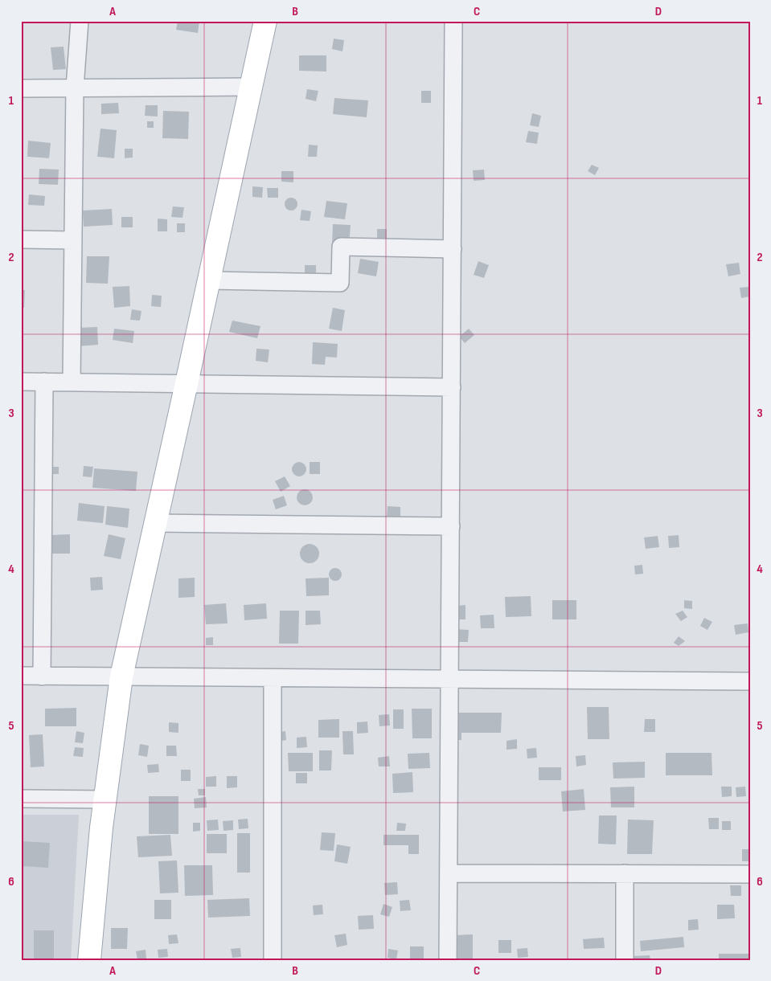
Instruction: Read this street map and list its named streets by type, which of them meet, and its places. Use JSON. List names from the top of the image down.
{
  "grid": {
    "columns": [
      "A",
      "B",
      "C",
      "D"
    ],
    "rows": [
      "1",
      "2",
      "3",
      "4",
      "5",
      "6"
    ]
  }
}
